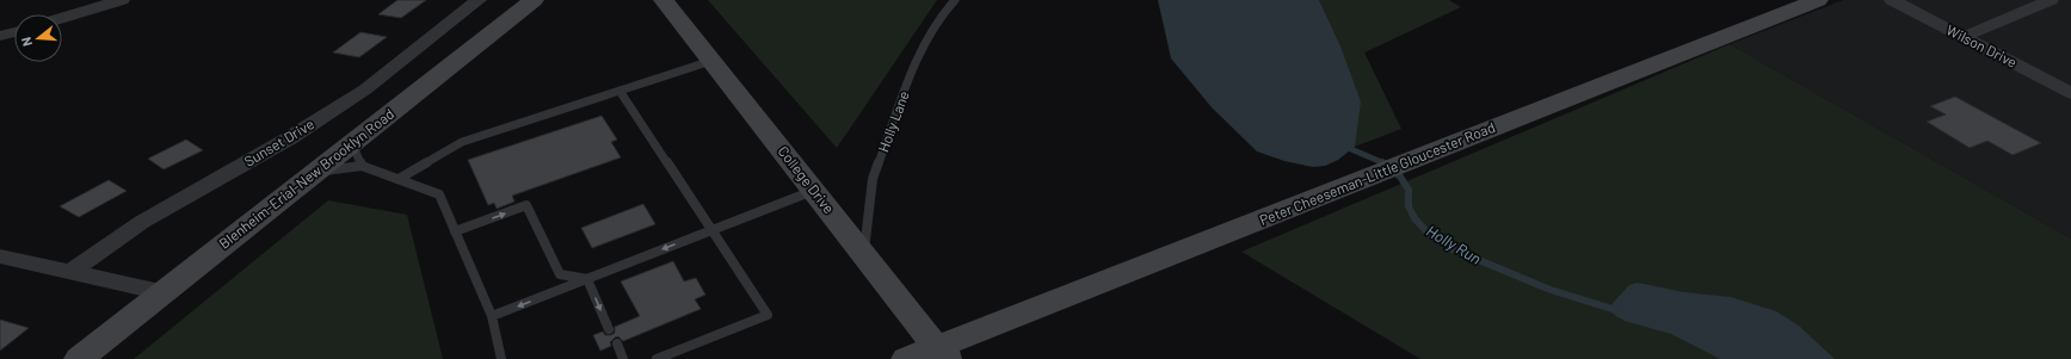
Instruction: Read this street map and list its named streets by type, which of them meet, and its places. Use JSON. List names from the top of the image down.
{
  "streets": {
    "main road": ["Peter Cheeseman-Little Gloucester Road", "Blenheim-Erial-New Brooklyn Road", "College Drive"],
    "street": ["Wilson Drive", "Sunset Drive"],
    "lane": ["Holly Lane"]
  },
  "crossings": [
    ["Holly Lane", "College Drive"],
    ["Peter Cheeseman-Little Gloucester Road", "College Drive"]
  ],
  "water": ["Holly Run"],
  "north": "left"
}
